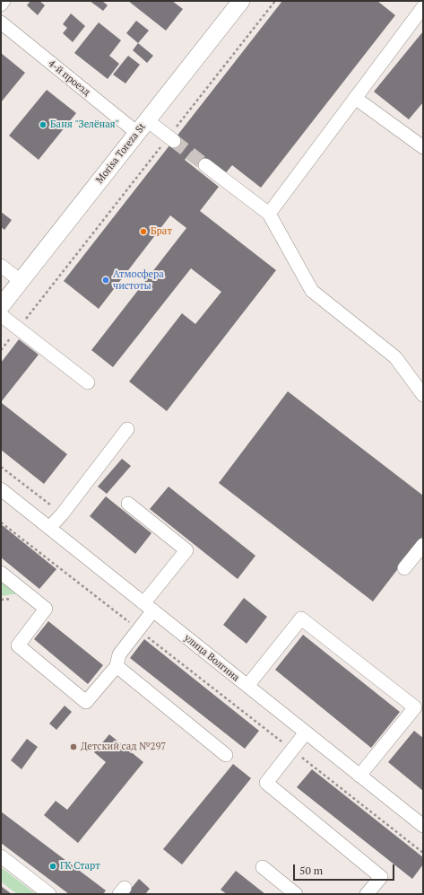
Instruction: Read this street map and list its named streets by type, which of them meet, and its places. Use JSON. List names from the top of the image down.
{
  "streets": {
    "main road": ["Morisa Toreza St"],
    "street": ["4-й проезд", "улица Волгина"]
  },
  "crossings": [
    ["4-й проезд", "Morisa Toreza St"]
  ],
  "places": [
    "Баня \"Зелёная\"",
    "Брат",
    "Атмосфера чистоты",
    "Детский сад №297",
    "ГК Старт"
  ],
  "scale_bar": "50 m"
}
